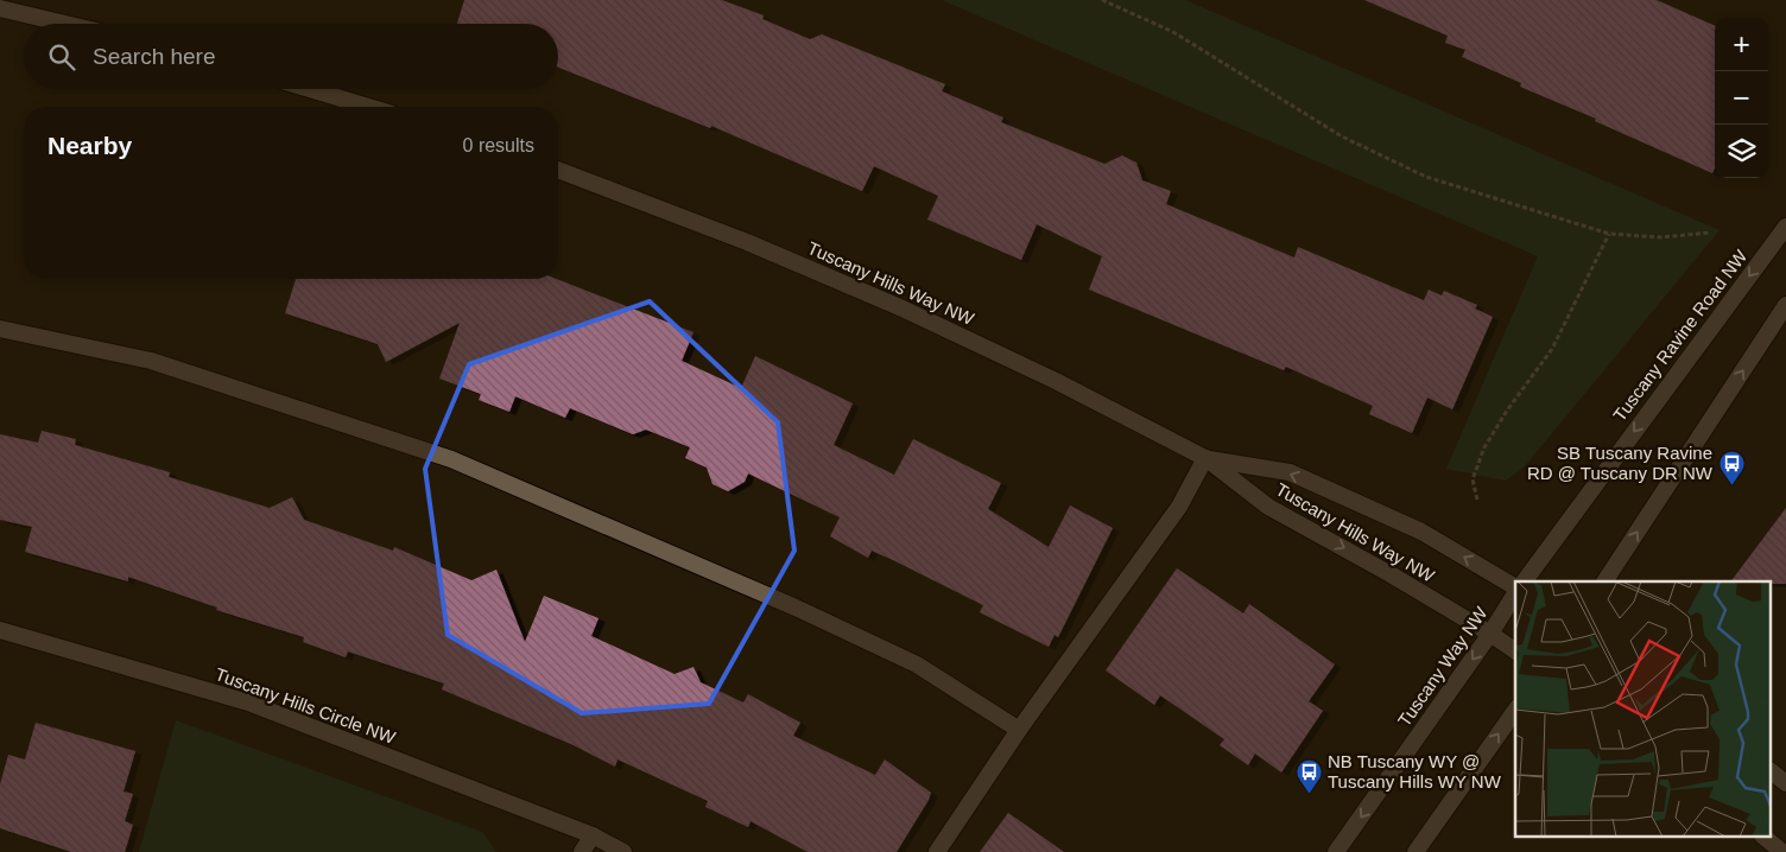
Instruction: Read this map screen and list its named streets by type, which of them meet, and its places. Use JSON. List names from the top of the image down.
{
  "streets": {
    "street": [
      "Tuscany Hills Way NW",
      "Tuscany Ravine Road NW",
      "Tuscany Way NW",
      "Tuscany Hills Circle NW"
    ]
  },
  "crossings": [
    ["Tuscany Hills Way NW", "Tuscany Way NW"]
  ],
  "places": {
    "bus stop": ["SB Tuscany Ravine RD @ Tuscany DR NW", "NB Tuscany WY @ Tuscany Hills WY NW"]
  },
  "page": {
    "map_buttons": ["+", "−"],
    "search": "Search here",
    "heading": ["Nearby", "0 results"]
  }
}
